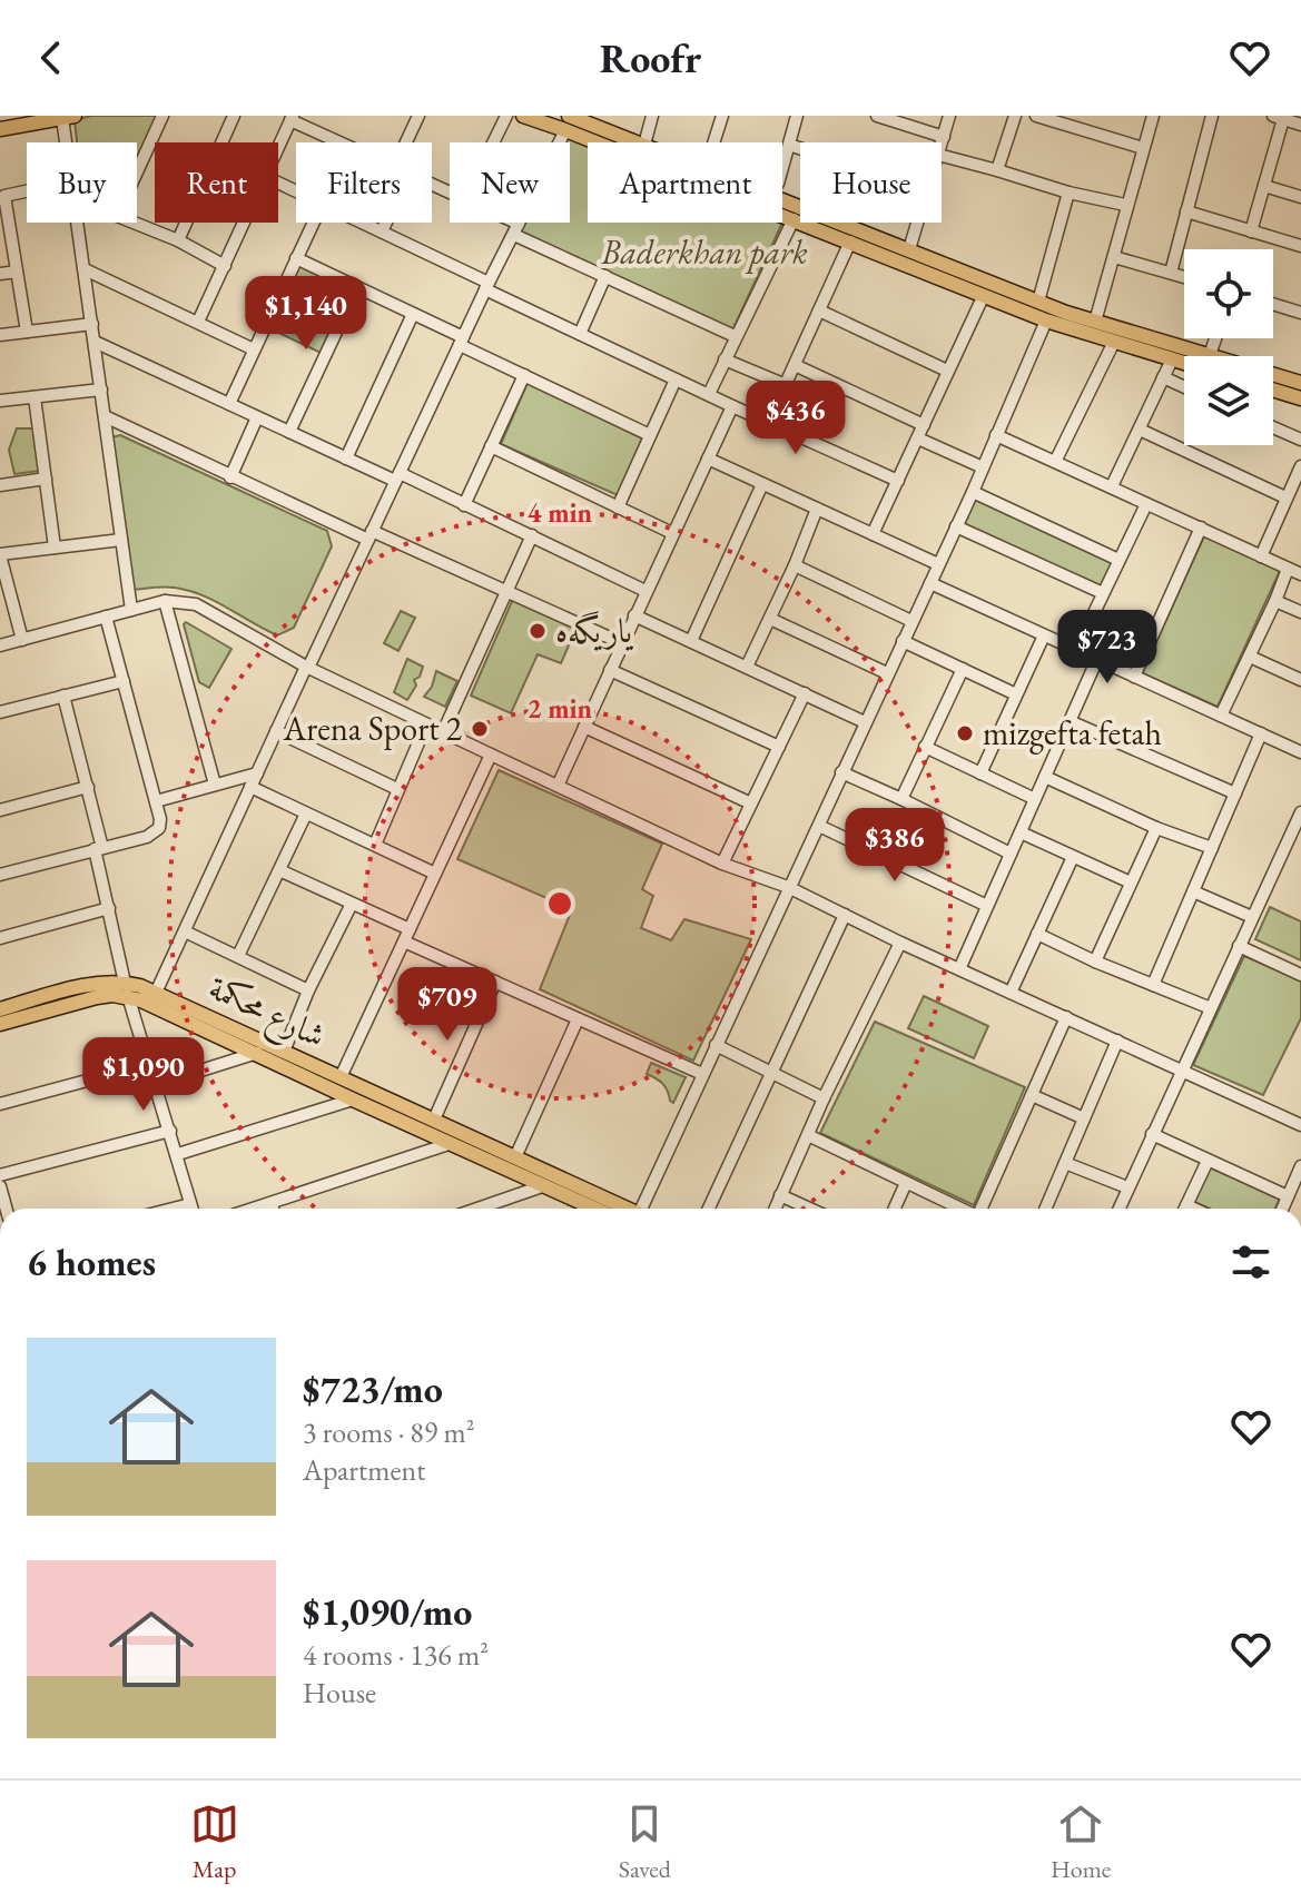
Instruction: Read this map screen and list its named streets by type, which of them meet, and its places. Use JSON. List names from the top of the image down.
{
  "streets": {
    "main road": ["شارع محكمة"]
  },
  "parks": ["Baderkhan park"],
  "places": ["یاریگه‌ه", "Arena Sport 2", "mizgefta fetah"],
  "page": {
    "header": "Roofr",
    "chip": [
      "Buy",
      "Rent",
      "Filters",
      "New",
      "Apartment",
      "House"
    ],
    "price": [
      "$1,140",
      "$436",
      "$723",
      "$386",
      "$709",
      "$1,090"
    ],
    "heading": "6 homes",
    "list": [
      {
        "name": "$723/mo",
        "note": "3 rooms · 89 m² · Apartment"
      },
      {
        "name": "$1,090/mo",
        "note": "4 rooms · 136 m² · House"
      }
    ],
    "tabs": ["Map", "Saved", "Home"]
  },
  "rings": ["4 min", "2 min"]
}
